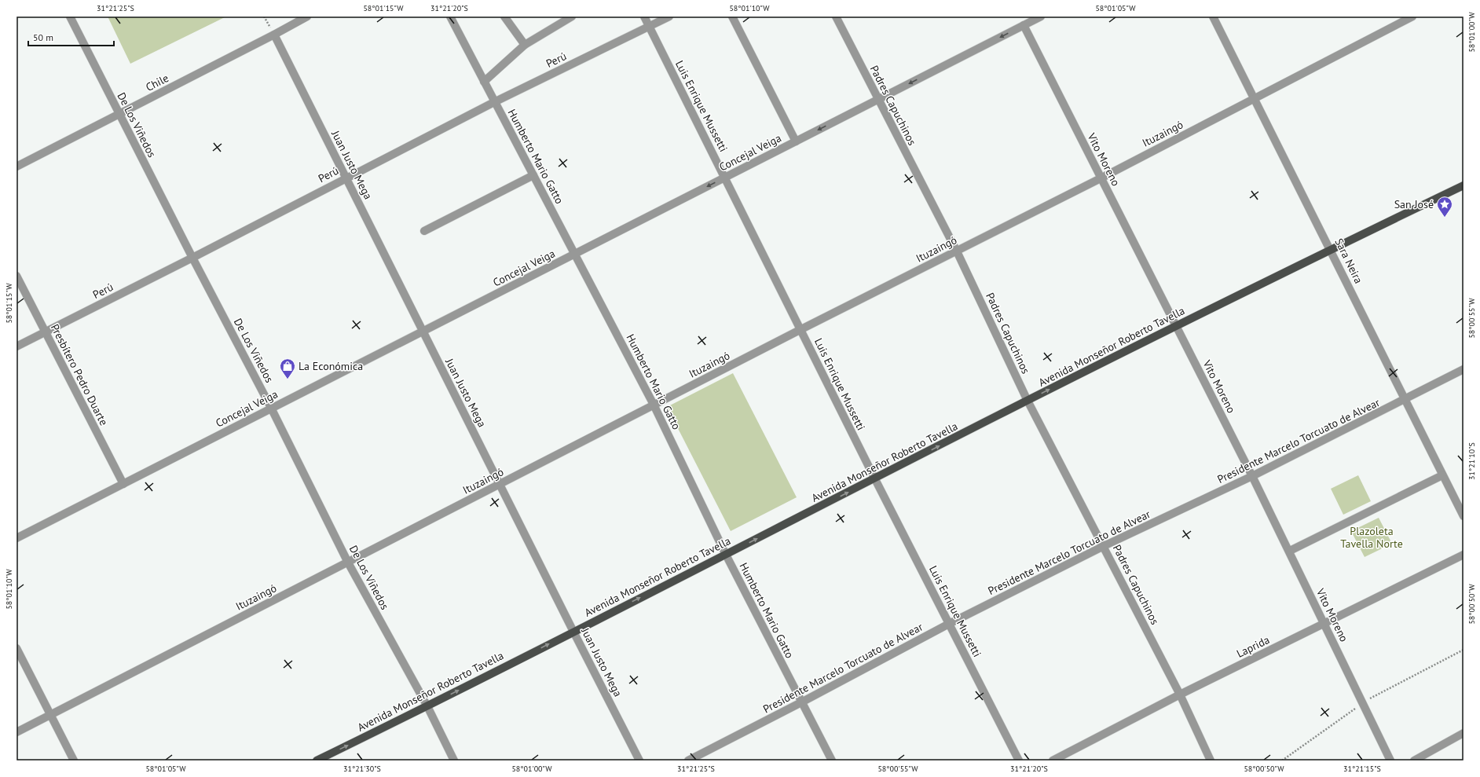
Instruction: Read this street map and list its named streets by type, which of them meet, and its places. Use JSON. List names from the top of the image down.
{
  "streets": {
    "main road": ["Avenida Monseñor Roberto Tavella"],
    "street": [
      "Perú",
      "Chile",
      "Padres Capuchinos",
      "Luis Enrique Mussetti",
      "De Los Viñedos",
      "Ituzaingó",
      "Concejal Veiga",
      "Humberto Mario Gatto",
      "Vito Moreno",
      "Juan Justo Mega",
      "Sara Neira",
      "Presbítero Pedro Duarte",
      "Presidente Marcelo Torcuato de Alvear",
      "Laprida"
    ]
  },
  "crossings": [
    ["Perú", "Luis Enrique Mussetti"],
    ["Perú", "De Los Viñedos"],
    ["Perú", "Humberto Mario Gatto"],
    ["Perú", "Juan Justo Mega"],
    ["Perú", "Presbítero Pedro Duarte"],
    ["Chile", "De Los Viñedos"],
    ["Chile", "Juan Justo Mega"],
    ["Padres Capuchinos", "Ituzaingó"],
    ["Padres Capuchinos", "Concejal Veiga"],
    ["Padres Capuchinos", "Avenida Monseñor Roberto Tavella"],
    ["Padres Capuchinos", "Presidente Marcelo Torcuato de Alvear"],
    ["Padres Capuchinos", "Laprida"],
    ["Luis Enrique Mussetti", "Ituzaingó"],
    ["Luis Enrique Mussetti", "Concejal Veiga"],
    ["Luis Enrique Mussetti", "Avenida Monseñor Roberto Tavella"],
    ["Luis Enrique Mussetti", "Presidente Marcelo Torcuato de Alvear"],
    ["De Los Viñedos", "Ituzaingó"],
    ["De Los Viñedos", "Concejal Veiga"],
    ["De Los Viñedos", "Avenida Monseñor Roberto Tavella"],
    ["Ituzaingó", "Humberto Mario Gatto"],
    ["Ituzaingó", "Vito Moreno"],
    ["Ituzaingó", "Juan Justo Mega"],
    ["Ituzaingó", "Sara Neira"],
    ["Concejal Veiga", "Humberto Mario Gatto"],
    ["Concejal Veiga", "Vito Moreno"],
    ["Concejal Veiga", "Juan Justo Mega"],
    ["Concejal Veiga", "Presbítero Pedro Duarte"],
    ["Humberto Mario Gatto", "Avenida Monseñor Roberto Tavella"],
    ["Humberto Mario Gatto", "Presidente Marcelo Torcuato de Alvear"],
    ["Vito Moreno", "Avenida Monseñor Roberto Tavella"],
    ["Vito Moreno", "Presidente Marcelo Torcuato de Alvear"],
    ["Vito Moreno", "Laprida"],
    ["Juan Justo Mega", "Avenida Monseñor Roberto Tavella"],
    ["Sara Neira", "Avenida Monseñor Roberto Tavella"],
    ["Sara Neira", "Presidente Marcelo Torcuato de Alvear"]
  ],
  "one_way": ["Concejal Veiga", "Avenida Monseñor Roberto Tavella"],
  "parks": ["Plazoleta Tavella Norte"],
  "places": {
    "place": ["San José"],
    "shop": ["La Económica"]
  },
  "scale_bar": "50 m",
  "coordinates": [
    "31°21'25\"S",
    "58°01'15\"W",
    "31°21'20\"S",
    "58°01'10\"W",
    "58°01'05\"W",
    "58°01'00\"W",
    "58°00'55\"W",
    "31°21'10\"S",
    "58°00'50\"W",
    "31°21'30\"S",
    "31°21'15\"S"
  ]
}
